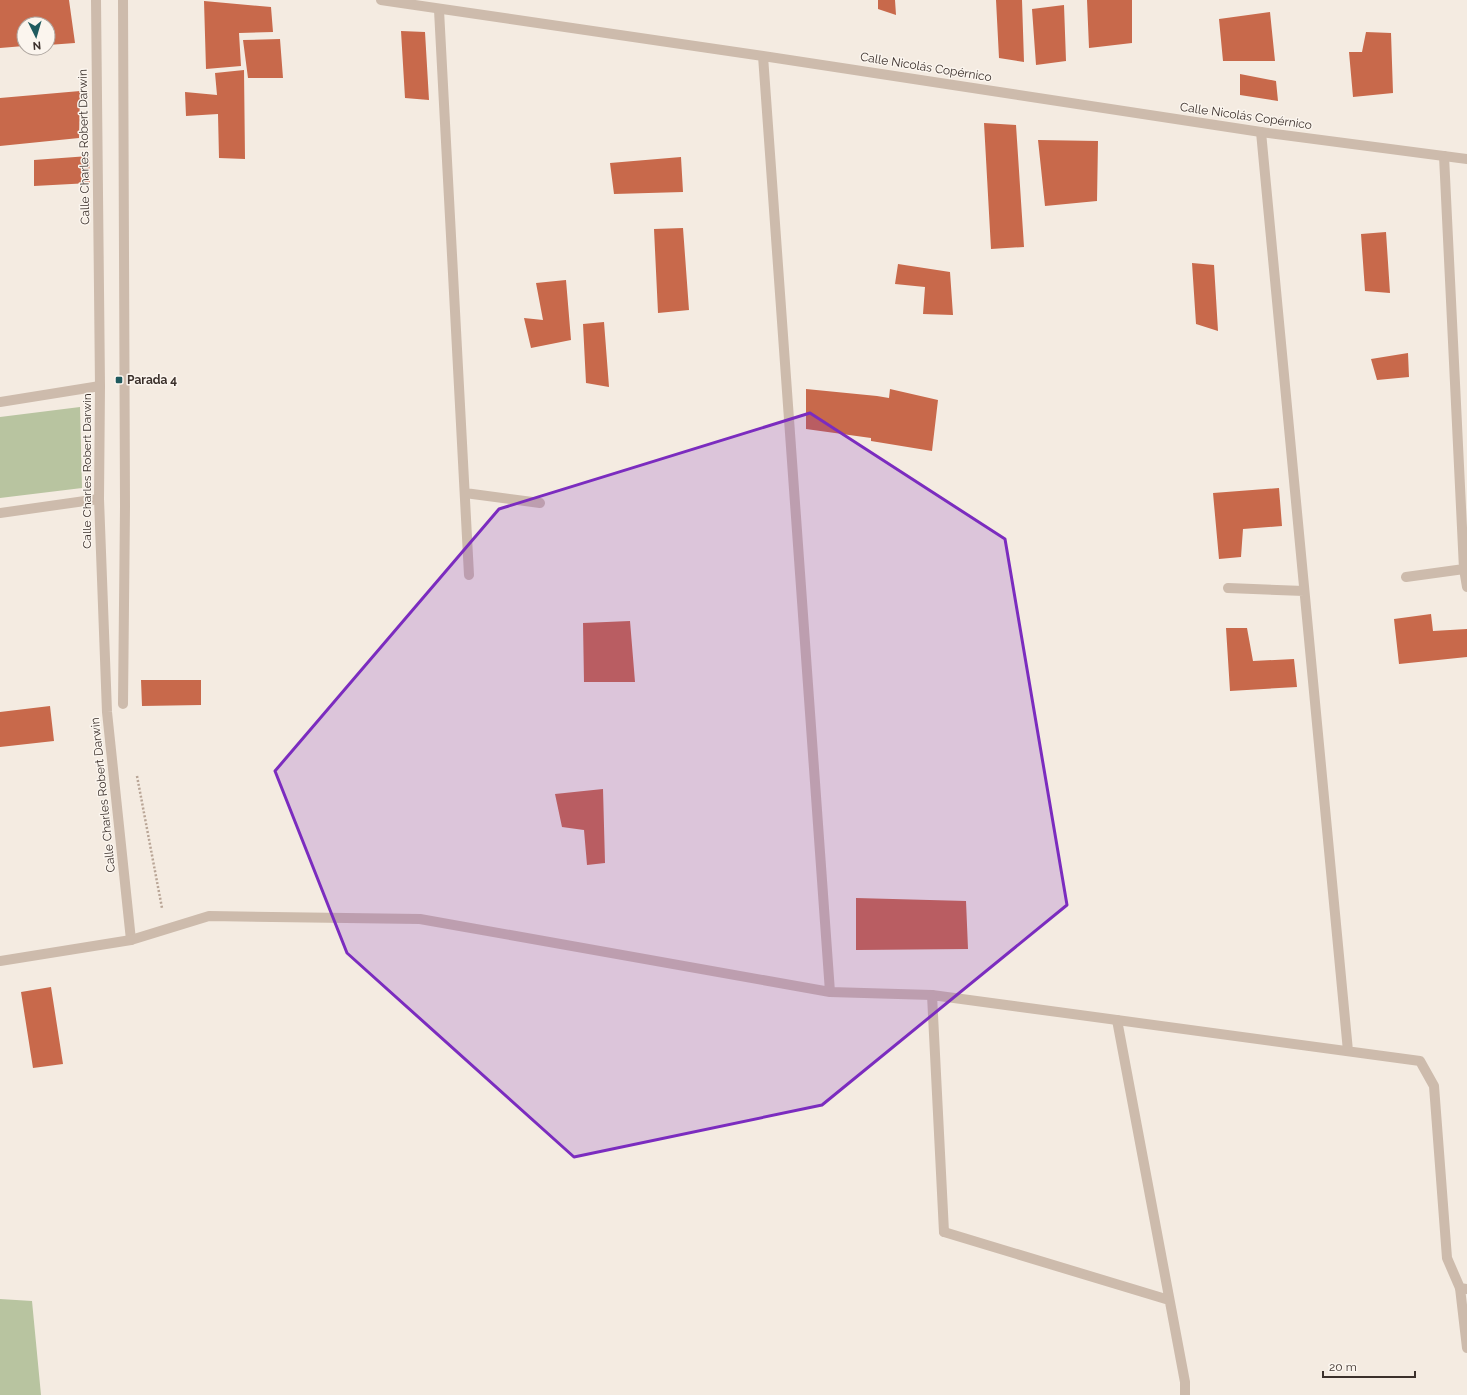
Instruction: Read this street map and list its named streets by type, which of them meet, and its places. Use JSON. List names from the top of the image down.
{
  "streets": {
    "street": ["Calle Nicolás Copérnico", "Calle Charles Robert Darwin"]
  },
  "places": {
    "transit": ["Parada 4"]
  },
  "scale_bar": "20 m",
  "north": "bottom"
}
